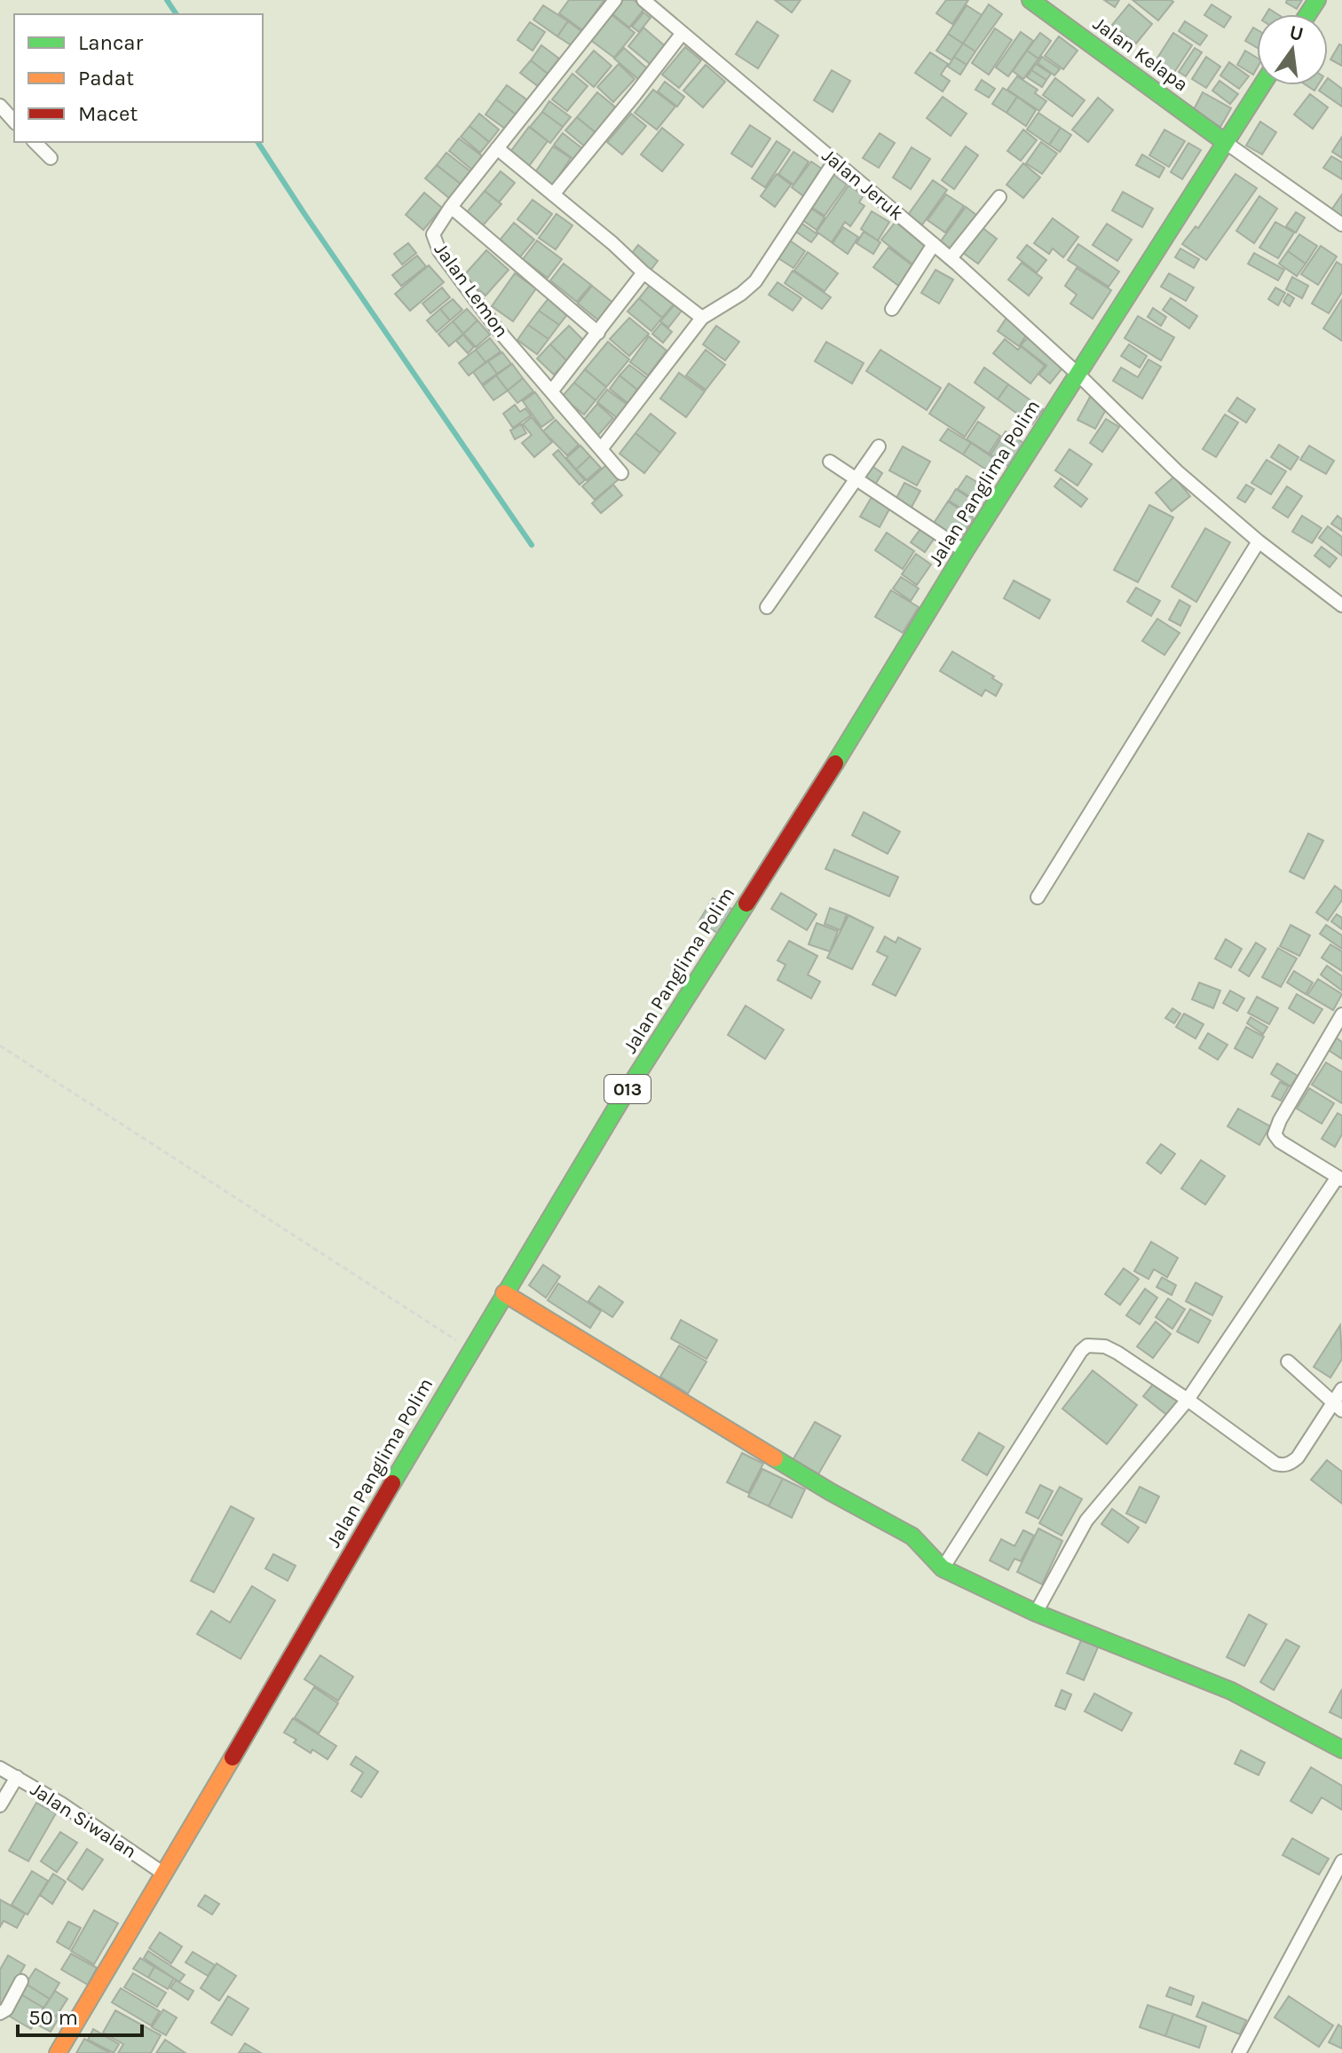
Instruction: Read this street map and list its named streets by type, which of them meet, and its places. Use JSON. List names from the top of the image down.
{
  "streets": {
    "main road": ["Jalan Kelapa", "Jalan Panglima Polim", "013"],
    "street": ["Jalan Jeruk", "Jalan Lemon", "Jalan Siwalan"]
  },
  "crossings": [
    ["Jalan Kelapa", "Jalan Panglima Polim"],
    ["Jalan Kelapa", "013"],
    ["Jalan Jeruk", "Jalan Panglima Polim"],
    ["Jalan Panglima Polim", "013"],
    ["Jalan Panglima Polim", "Jalan Siwalan"]
  ],
  "legend": ["Lancar", "Padat", "Macet"],
  "scale_bar": "50 m",
  "north": "top"
}
